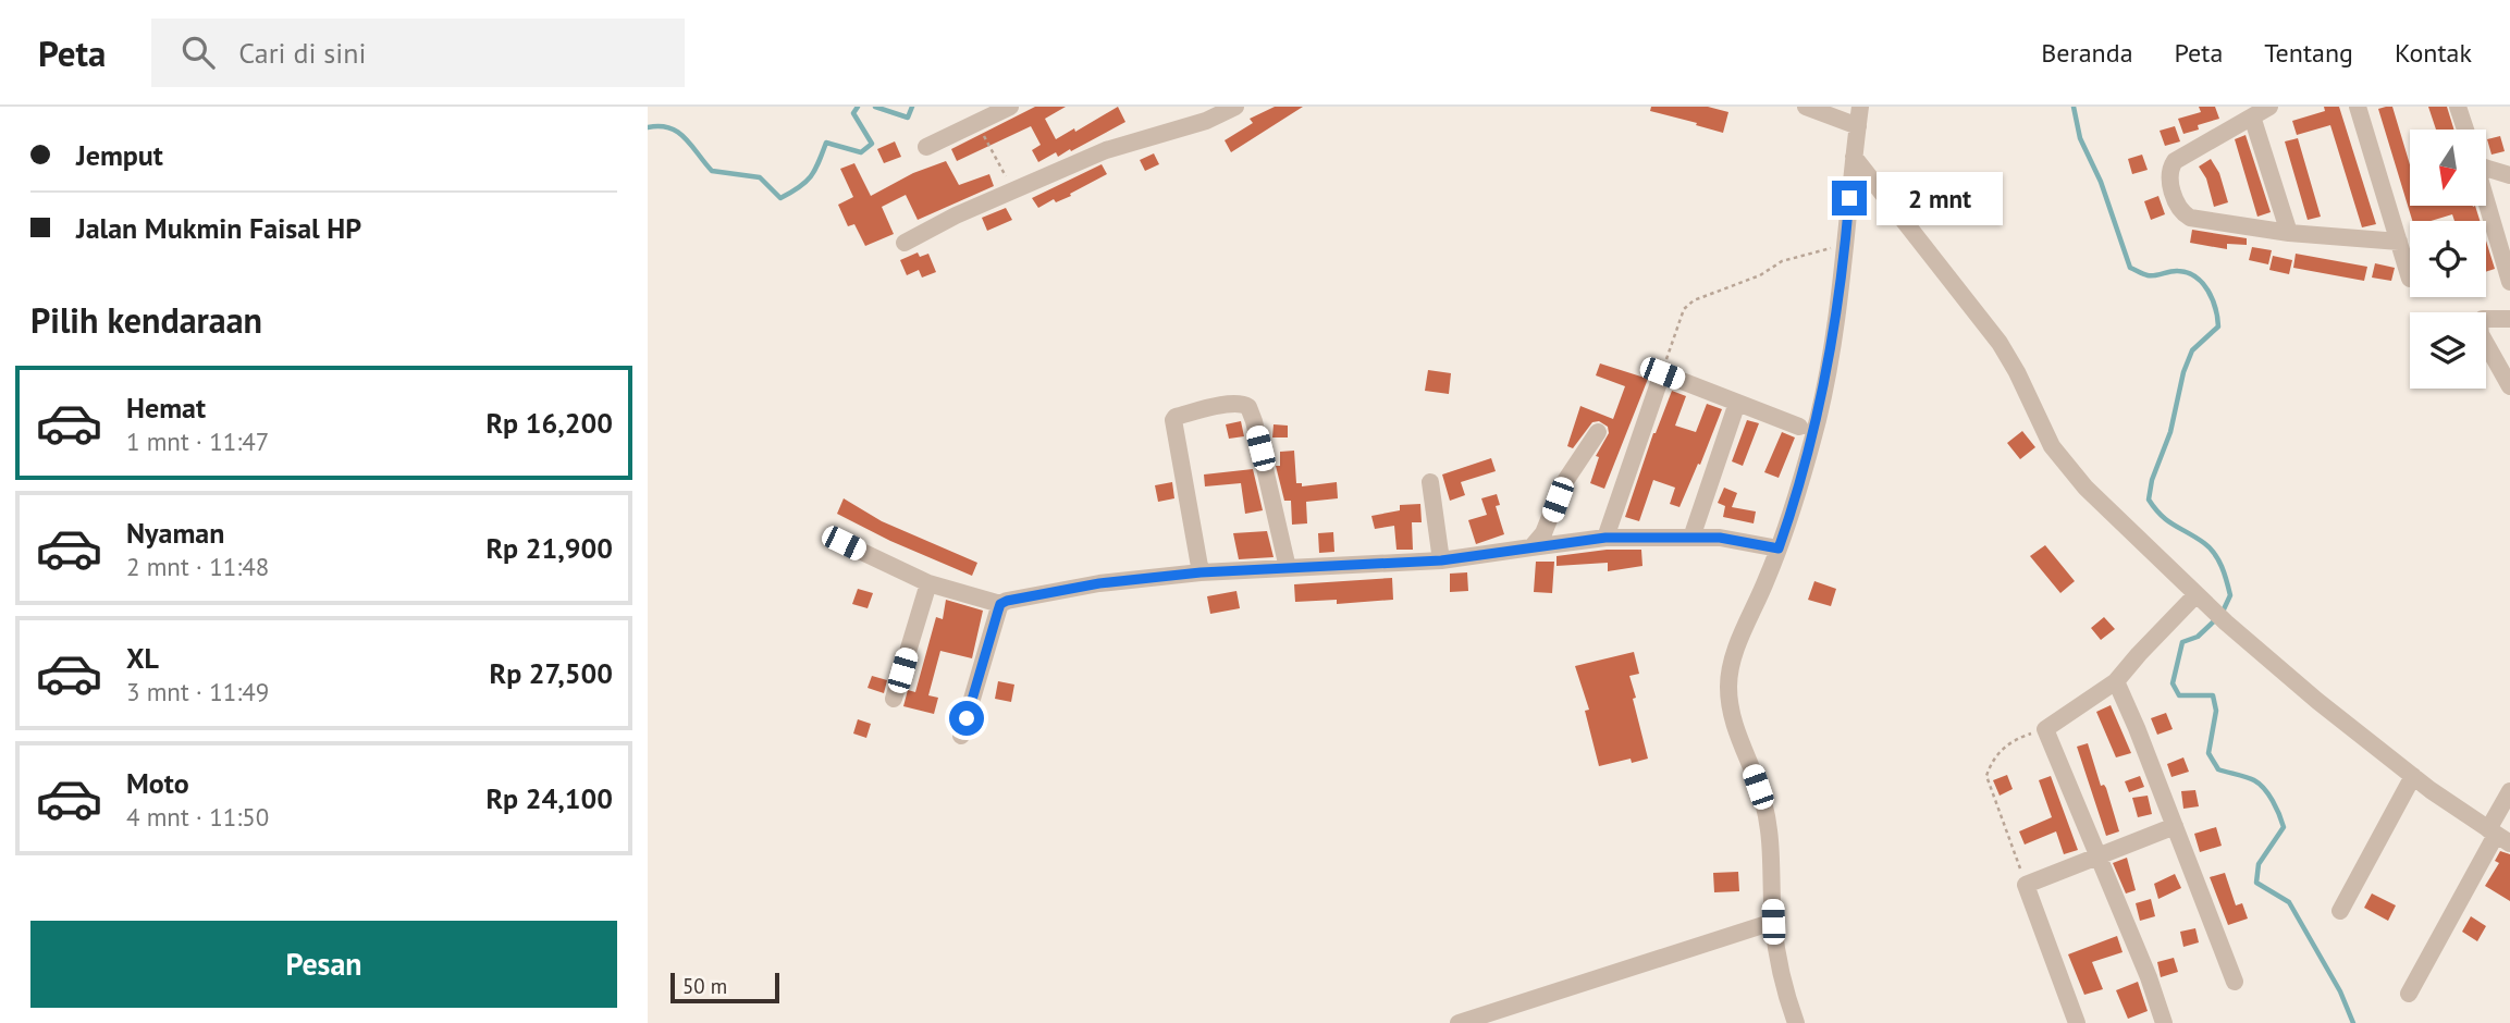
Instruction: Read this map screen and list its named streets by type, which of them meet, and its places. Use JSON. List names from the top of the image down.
{
  "scale_bar": "50 m",
  "north": "bottom",
  "page": {
    "header": "Peta",
    "search": "Cari di sini",
    "nav": [
      "Beranda",
      "Peta",
      "Tentang",
      "Kontak"
    ],
    "banner": ["Jemput", "Jalan Mukmin Faisal HP"],
    "bubble": "2 mnt",
    "heading": "Pilih kendaraan",
    "list": [
      {
        "name": "Hemat",
        "note": "1 mnt · 11:47",
        "value": "Rp 16,200"
      },
      {
        "name": "Nyaman",
        "note": "2 mnt · 11:48",
        "value": "Rp 21,900"
      },
      {
        "name": "XL",
        "note": "3 mnt · 11:49",
        "value": "Rp 27,500"
      },
      {
        "name": "Moto",
        "note": "4 mnt · 11:50",
        "value": "Rp 24,100"
      }
    ],
    "buttons": "Pesan",
    "scale": "50 m"
  }
}
